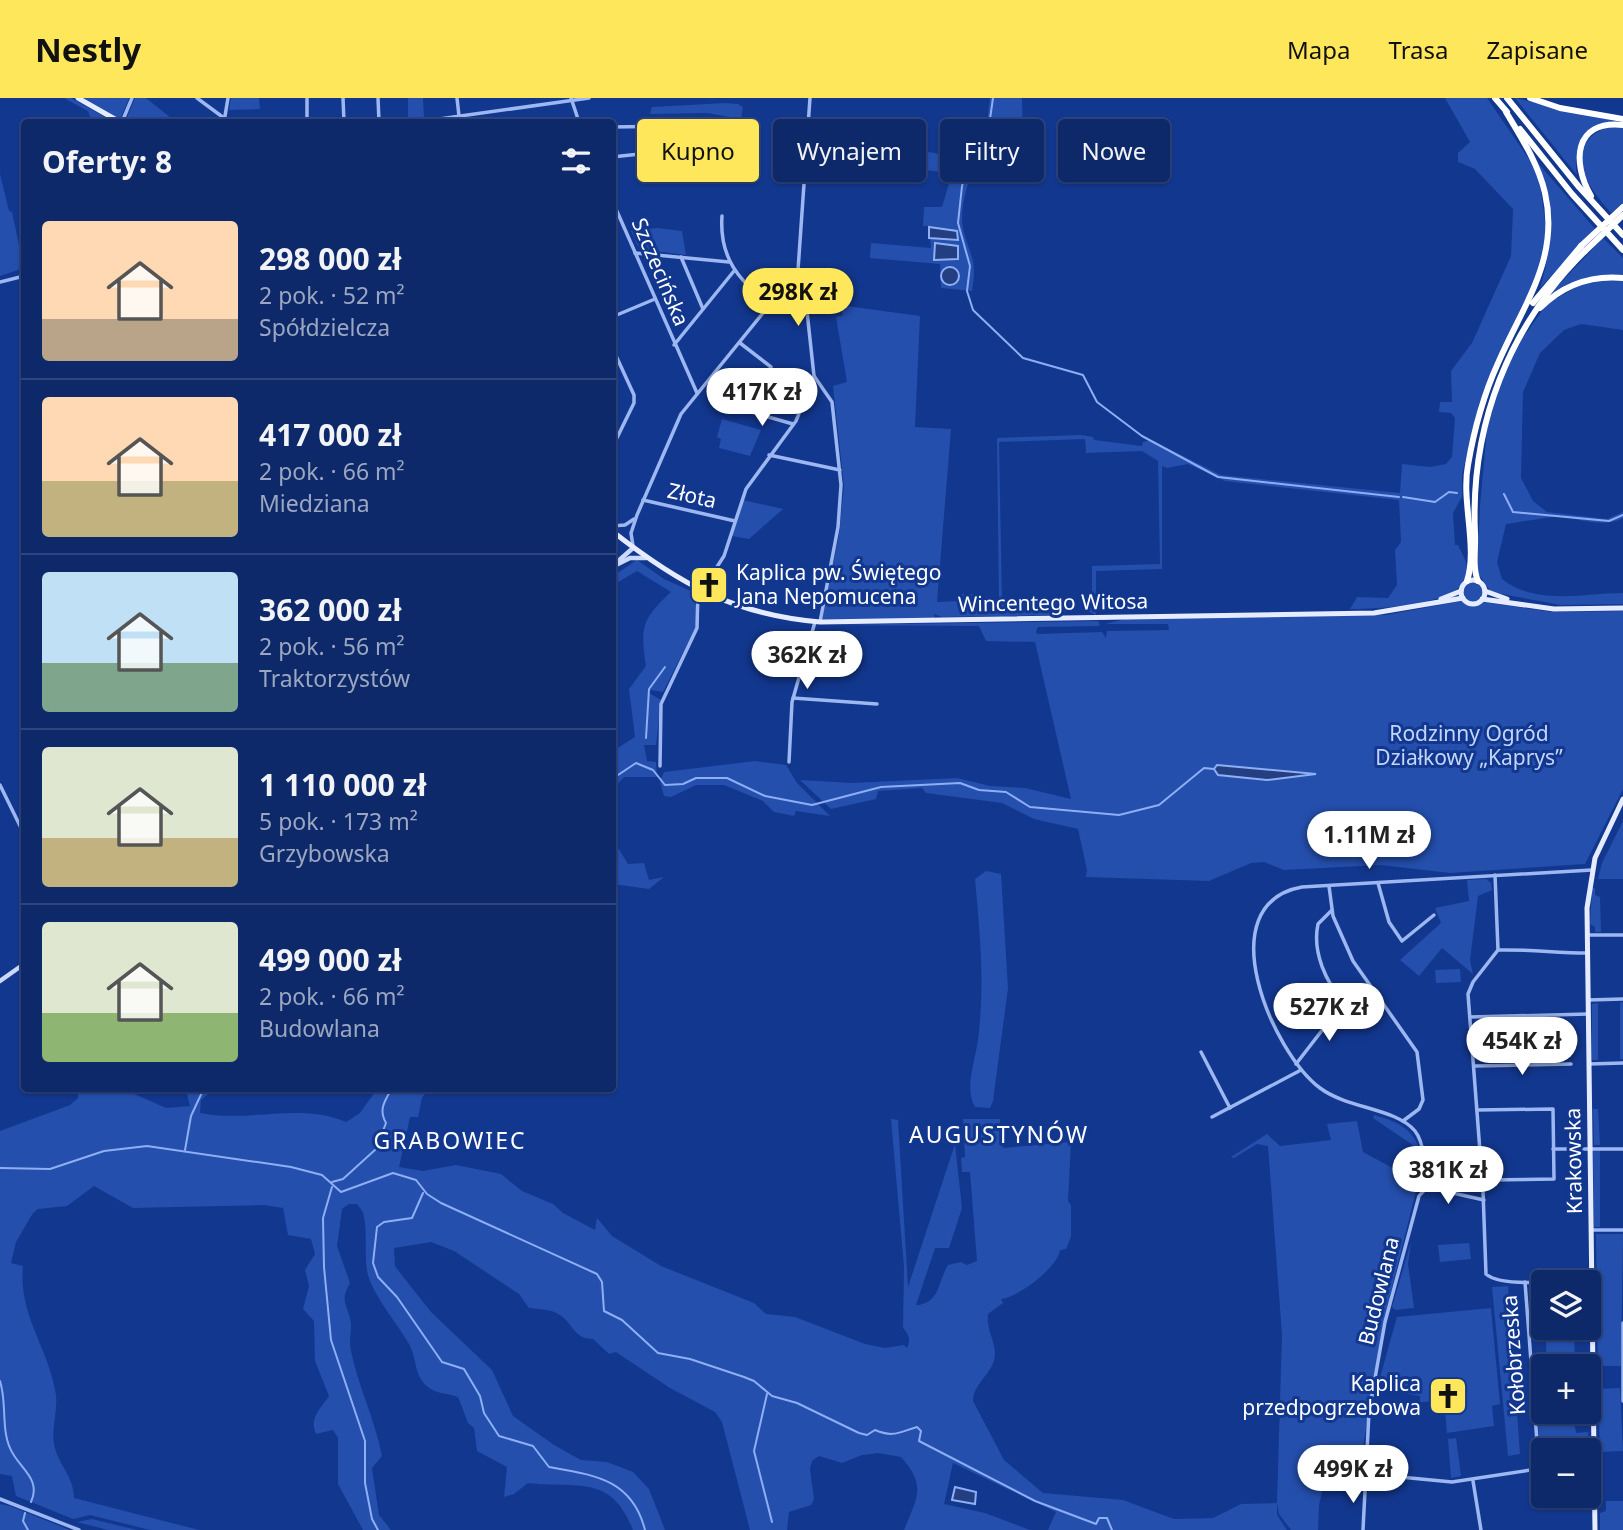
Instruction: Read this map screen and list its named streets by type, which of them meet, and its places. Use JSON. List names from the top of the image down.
{
  "streets": {
    "main road": ["Wincentego Witosa", "Krakowska"],
    "street": [
      "Szczecińska",
      "Złota",
      "Budowlana",
      "Kołobrzeska"
    ]
  },
  "districts": ["AUGUSTYNÓW", "GRABOWIEC"],
  "parks": ["Rodzinny Ogród Działkowy „Kaprys”"],
  "places": {
    "church": ["Kaplica pw. Świętego Jana Nepomucena", "Kaplica przedpogrzebowa"]
  },
  "page": {
    "header": "Nestly",
    "nav": ["Mapa", "Trasa", "Zapisane"],
    "chip": [
      "Kupno",
      "Wynajem",
      "Filtry",
      "Nowe"
    ],
    "heading": "Oferty: 8",
    "list": [
      {
        "name": "298 000 zł",
        "note": "2 pok. · 52 m² · Spółdzielcza"
      },
      {
        "name": "417 000 zł",
        "note": "2 pok. · 66 m² · Miedziana"
      },
      {
        "name": "362 000 zł",
        "note": "2 pok. · 56 m² · Traktorzystów"
      },
      {
        "name": "1 110 000 zł",
        "note": "5 pok. · 173 m² · Grzybowska"
      },
      {
        "name": "499 000 zł",
        "note": "2 pok. · 66 m² · Budowlana"
      }
    ],
    "price": [
      "298K zł",
      "417K zł",
      "362K zł",
      "1.11M zł",
      "527K zł",
      "454K zł",
      "381K zł",
      "499K zł"
    ],
    "map_buttons": ["+", "−"]
  }
}
